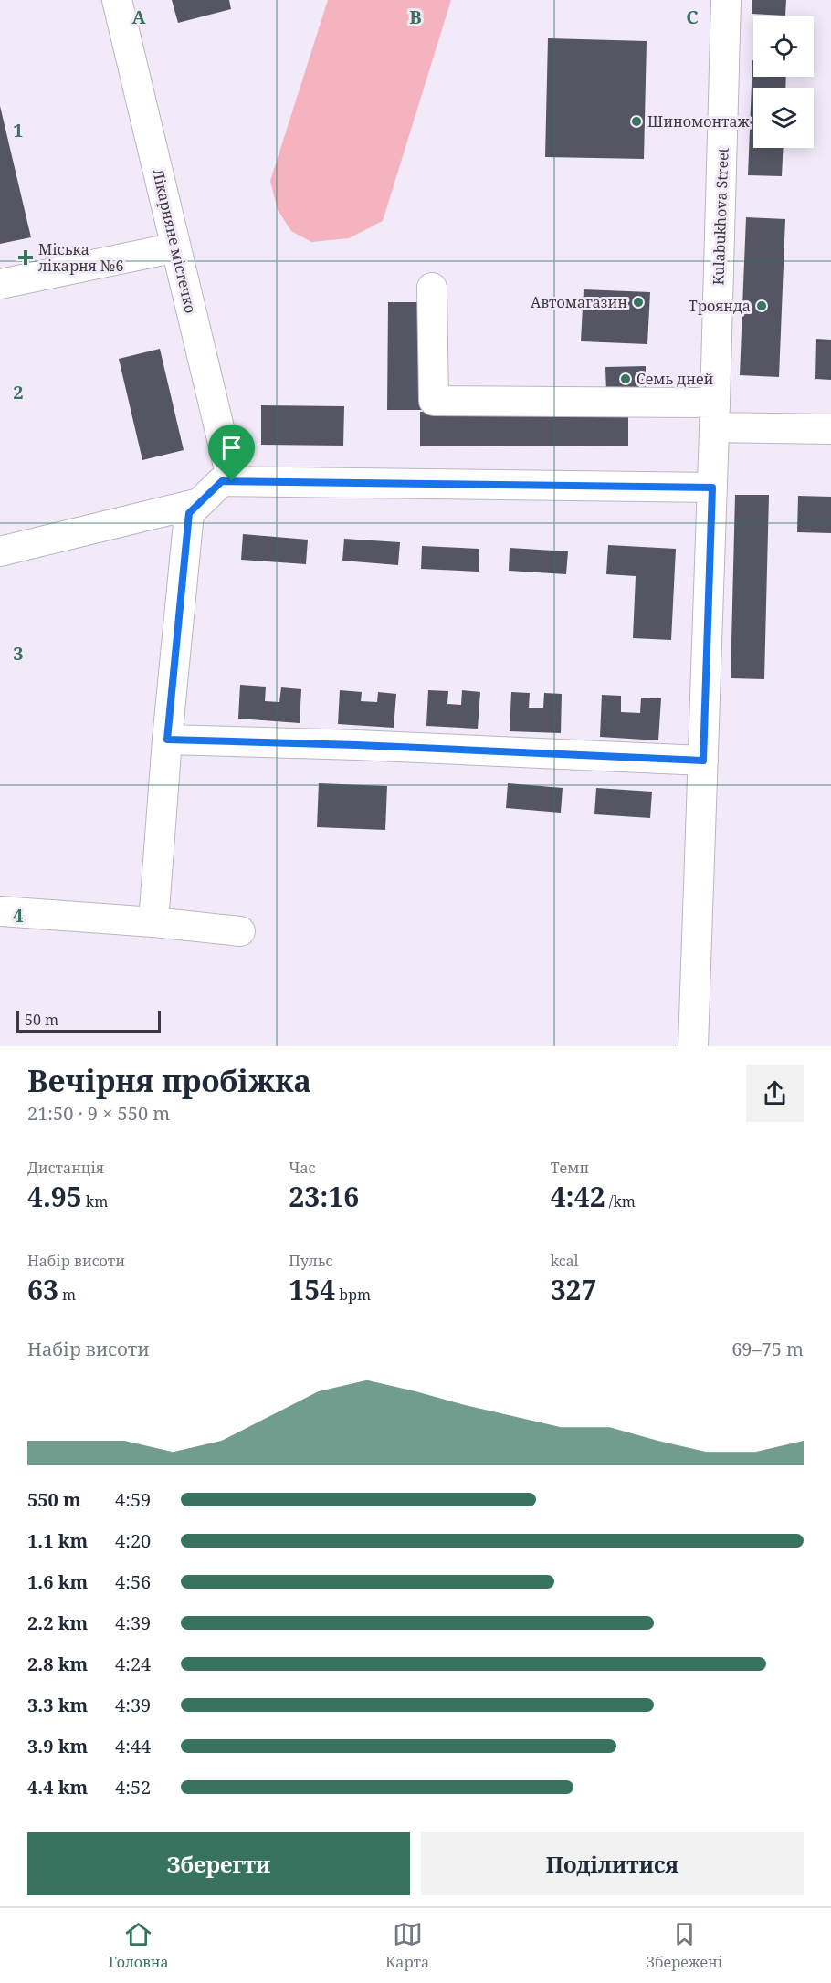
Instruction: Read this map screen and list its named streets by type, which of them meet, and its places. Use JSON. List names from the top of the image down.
{
  "streets": {
    "street": ["Kulabukhova Street", "Лікарняне містечко"]
  },
  "places": {
    "other": [
      "Шиномонтаж",
      "Автомагазин",
      "Троянда",
      "Семь дней"
    ],
    "health": ["Міська лікарня №6"]
  },
  "scale_bar": "50 m",
  "page": {
    "scale": "50 m",
    "heading": ["Вечірня пробіжка", "21:50 · 9 × 550 m"],
    "stats": [
      ["Дистанція", "4.95 km"],
      ["Час", "23:16"],
      ["Темп", "4:42 /km"],
      ["Набір висоти", "63 m"],
      ["Пульс", "154 bpm"],
      ["kcal", "327"]
    ],
    "chart": ["Набір висоти", "69–75 m"],
    "list": [
      {
        "name": "550 m",
        "note": "4:59"
      },
      {
        "name": "1.1 km",
        "note": "4:20"
      },
      {
        "name": "1.6 km",
        "note": "4:56"
      },
      {
        "name": "2.2 km",
        "note": "4:39"
      },
      {
        "name": "2.8 km",
        "note": "4:24"
      },
      {
        "name": "3.3 km",
        "note": "4:39"
      },
      {
        "name": "3.9 km",
        "note": "4:44"
      },
      {
        "name": "4.4 km",
        "note": "4:52"
      }
    ],
    "buttons": ["Зберегти", "Поділитися"],
    "tabs": ["Головна", "Карта", "Збережені"]
  },
  "grid": {
    "columns": ["A", "B", "C"],
    "rows": [
      "1",
      "2",
      "3",
      "4"
    ]
  }
}
